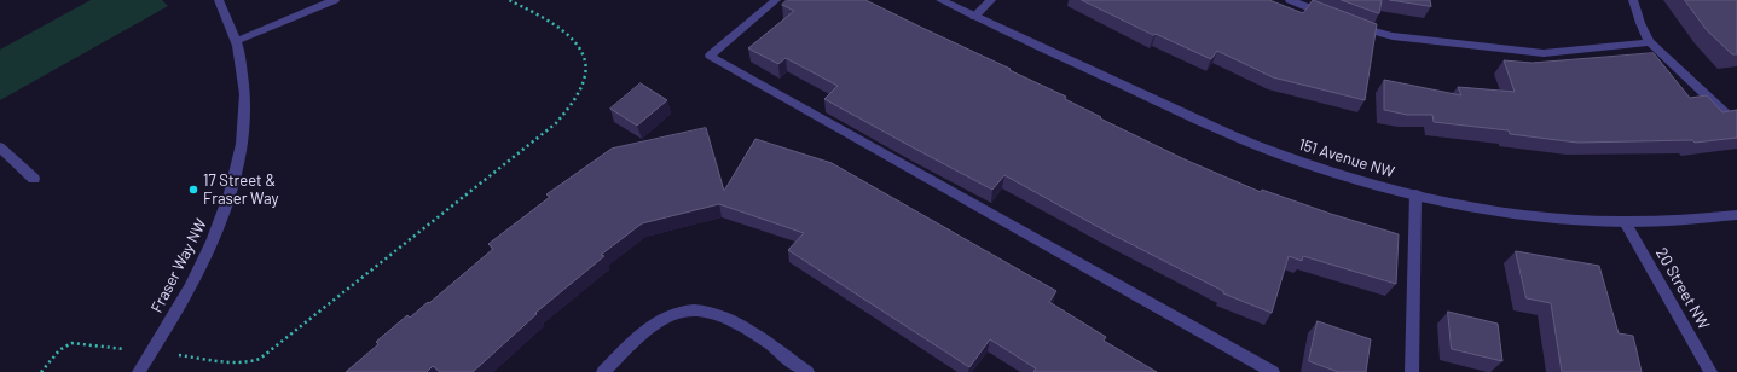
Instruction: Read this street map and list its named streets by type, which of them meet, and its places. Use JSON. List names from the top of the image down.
{
  "streets": {
    "street": ["151 Avenue NW", "Fraser Way NW", "20 Street NW"]
  },
  "crossings": [
    ["151 Avenue NW", "20 Street NW"]
  ],
  "places": ["17 Street & Fraser Way"]
}
